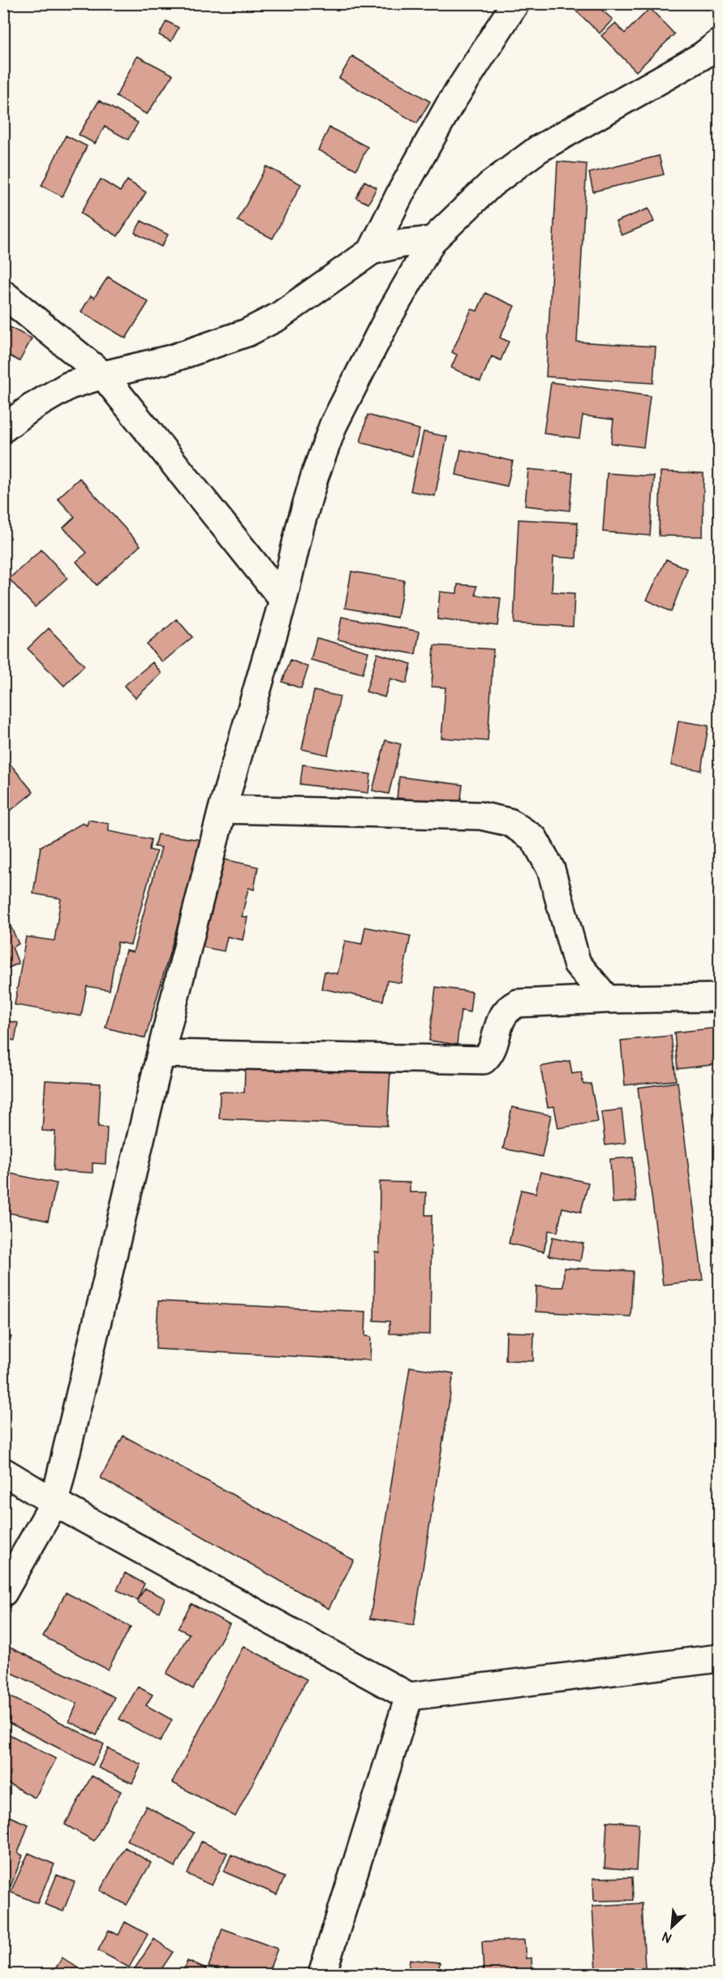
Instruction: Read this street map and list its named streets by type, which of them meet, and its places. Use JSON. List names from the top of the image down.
{
  "north": "bottom left"
}
